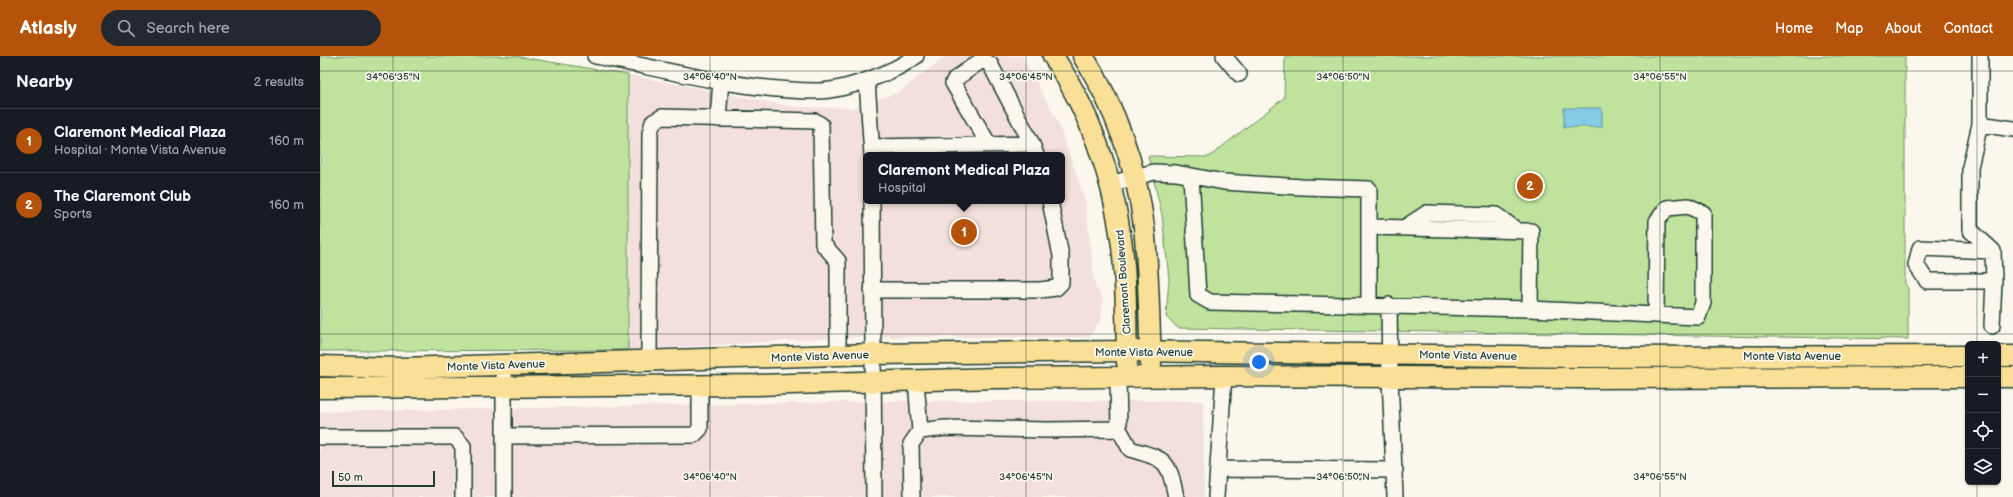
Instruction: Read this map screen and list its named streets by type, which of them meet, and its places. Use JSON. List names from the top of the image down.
{
  "streets": {
    "main road": ["Claremont Boulevard", "Monte Vista Avenue"]
  },
  "crossings": [
    ["Claremont Boulevard", "Monte Vista Avenue"]
  ],
  "scale_bar": "50 m",
  "page": {
    "header": "Atlasly",
    "search": "Search here",
    "nav": [
      "Home",
      "Map",
      "About",
      "Contact"
    ],
    "heading": ["Nearby", "2 results"],
    "list": [
      {
        "mark": "1",
        "name": "Claremont Medical Plaza",
        "note": "Hospital · Monte Vista Avenue",
        "value": "160 m"
      },
      {
        "mark": "2",
        "name": "The Claremont Club",
        "note": "Sports",
        "value": "160 m"
      }
    ],
    "popup": ["Claremont Medical Plaza", "Hospital"],
    "pins": ["2", "1"],
    "map_buttons": ["+", "−"],
    "scale": "50 m"
  },
  "coordinates": [
    "34°06'35\"N",
    "34°06'40\"N",
    "34°06'45\"N",
    "34°06'50\"N",
    "34°06'55\"N"
  ]
}
